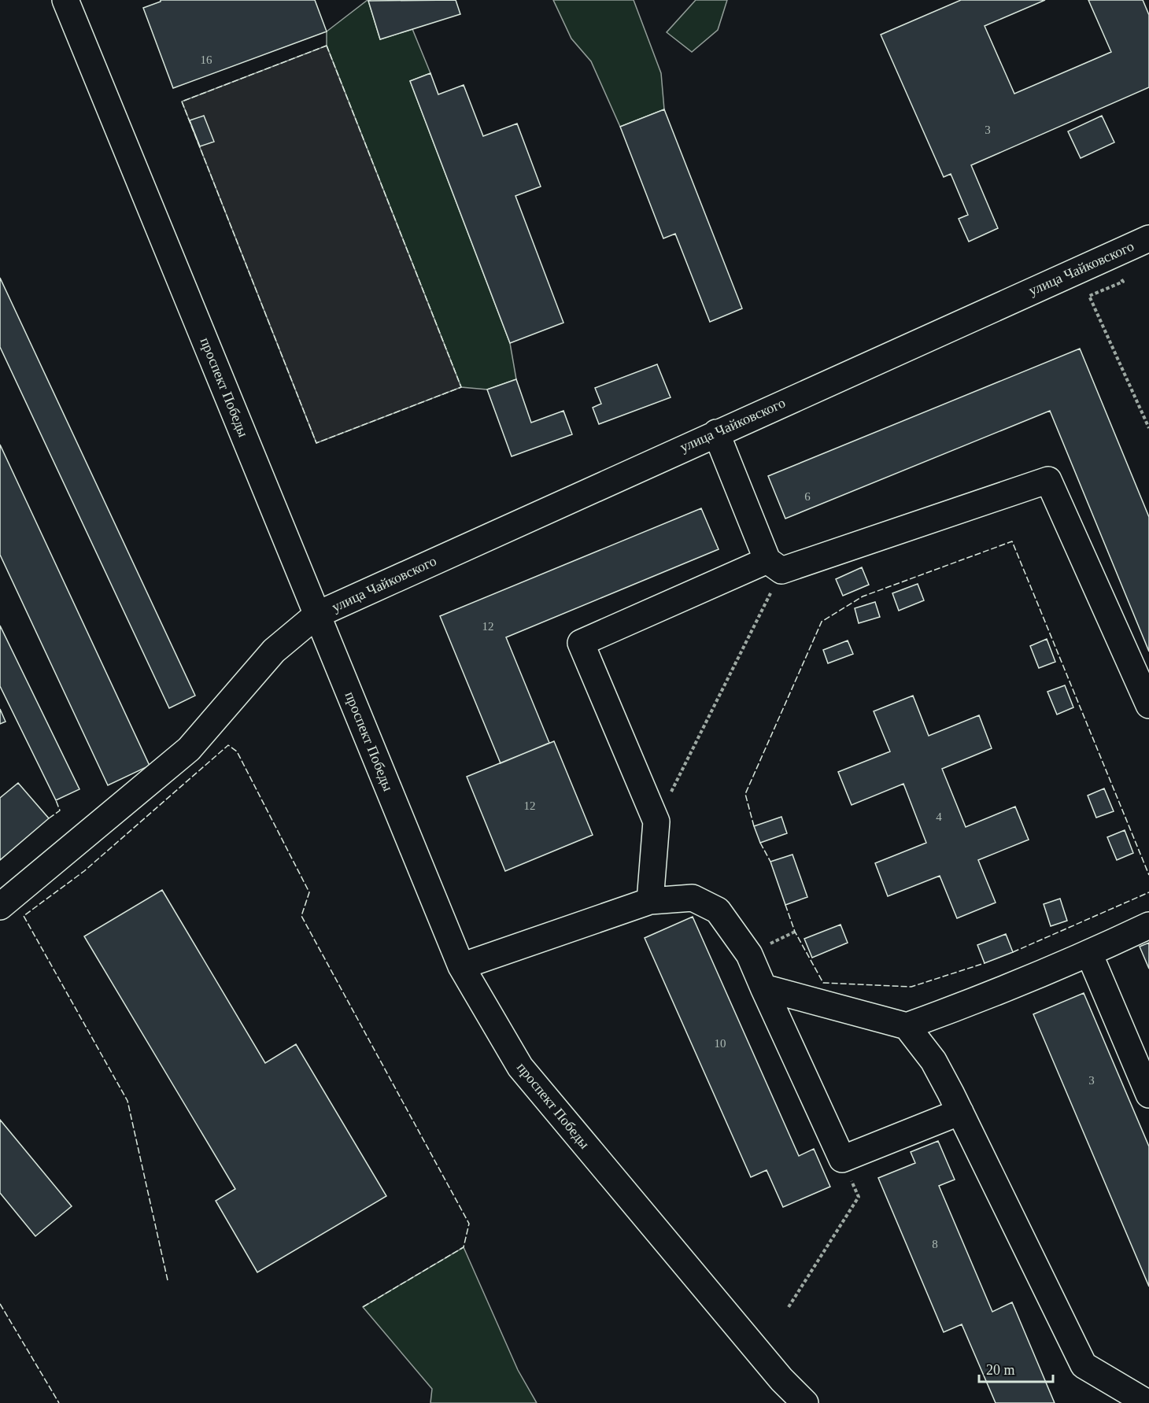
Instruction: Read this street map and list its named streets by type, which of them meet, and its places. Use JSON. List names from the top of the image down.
{
  "streets": {
    "street": ["улица Чайковского", "проспект Победы"]
  },
  "crossings": [
    ["улица Чайковского", "проспект Победы"]
  ],
  "house_numbers": [
    "16",
    "3",
    "6",
    "12",
    "12",
    "4",
    "10",
    "3",
    "8"
  ],
  "scale_bar": "20 m"
}
